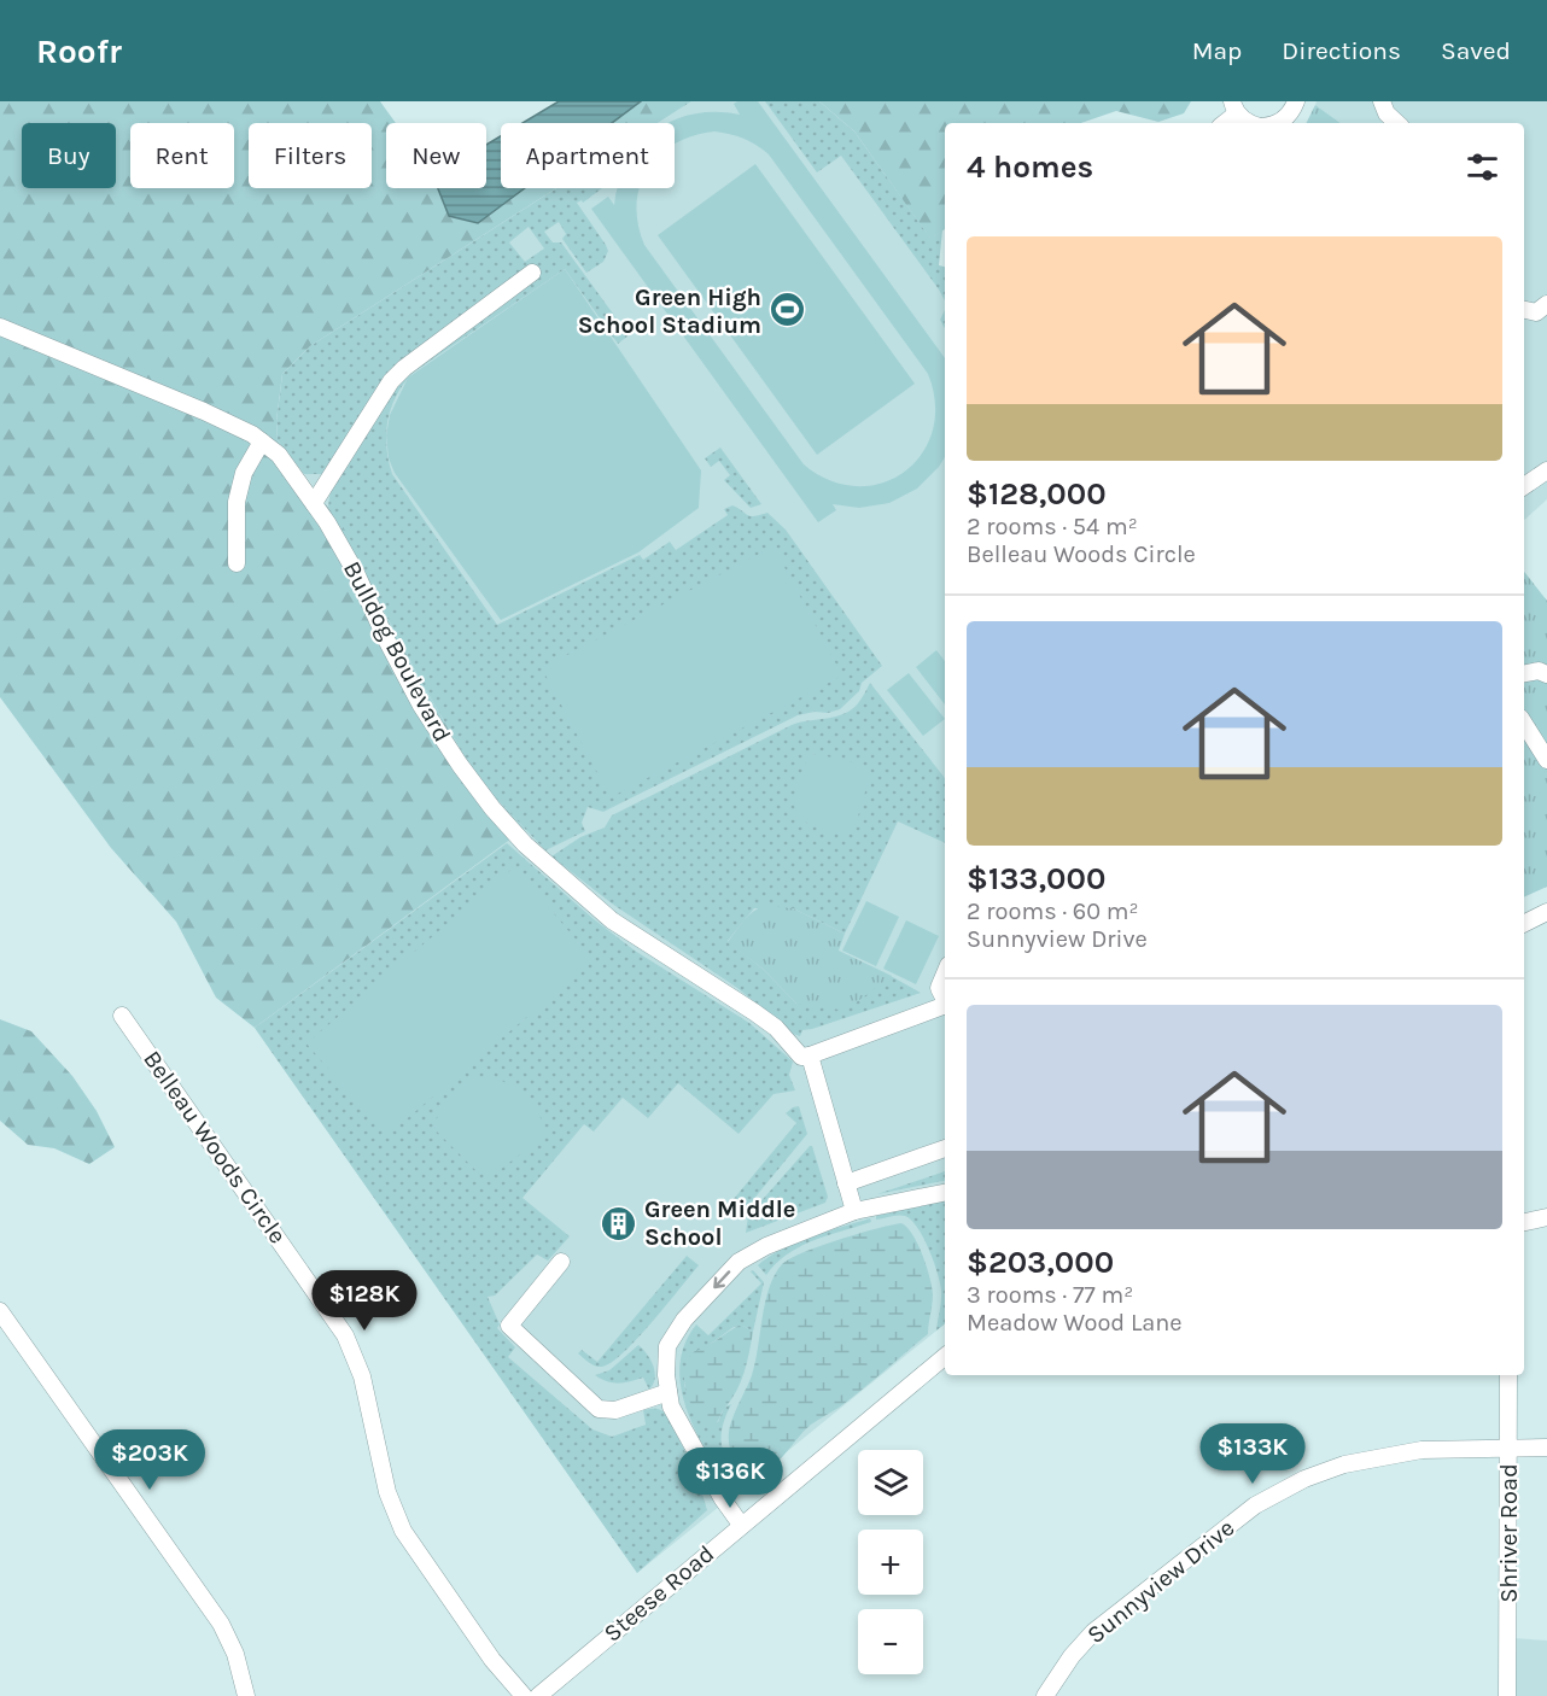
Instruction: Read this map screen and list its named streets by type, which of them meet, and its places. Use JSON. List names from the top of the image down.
{
  "streets": {
    "street": [
      "Bulldog Boulevard",
      "Belleau Woods Circle",
      "Shriver Road",
      "Sunnyview Drive",
      "Steese Road"
    ]
  },
  "crossings": [
    ["Shriver Road", "Sunnyview Drive"]
  ],
  "places": {
    "sports": ["Green High School Stadium"],
    "building": ["Green Middle School"]
  },
  "page": {
    "header": "Roofr",
    "nav": ["Map", "Directions", "Saved"],
    "chip": [
      "Buy",
      "Rent",
      "Filters",
      "New",
      "Apartment"
    ],
    "heading": "4 homes",
    "list": [
      {
        "name": "$128,000",
        "note": "2 rooms · 54 m² · Belleau Woods Circle"
      },
      {
        "name": "$133,000",
        "note": "2 rooms · 60 m² · Sunnyview Drive"
      },
      {
        "name": "$203,000",
        "note": "3 rooms · 77 m² · Meadow Wood Lane"
      }
    ],
    "price": [
      "$128K",
      "$133K",
      "$203K",
      "$136K"
    ],
    "map_buttons": ["+", "−"]
  }
}
